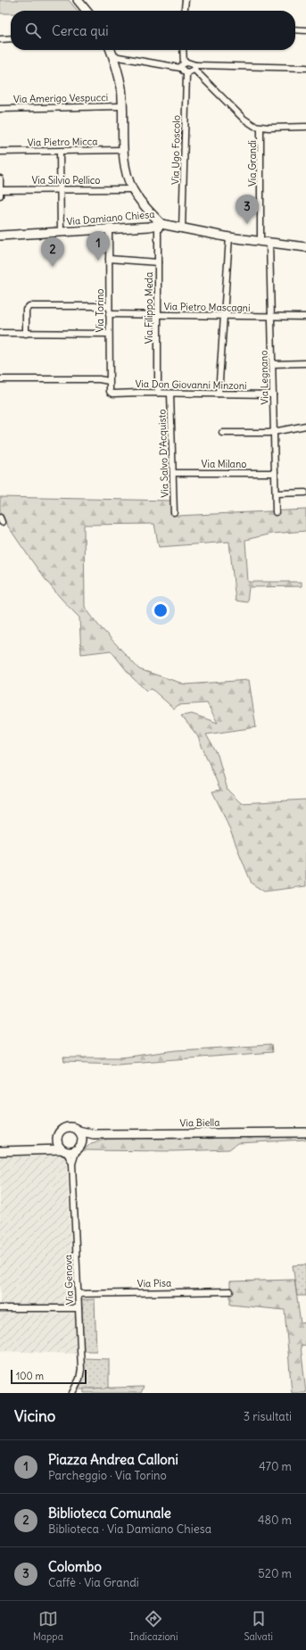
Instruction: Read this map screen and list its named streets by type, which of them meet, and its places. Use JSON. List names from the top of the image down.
{
  "streets": {
    "street": [
      "Via Amerigo Vespucci",
      "Via Pietro Micca",
      "Via Ugo Foscolo",
      "Via Grandi",
      "Via Silvio Pellico",
      "Via Damiano Chiesa",
      "Via Pietro Mascagni",
      "Via Filippo Meda",
      "Via Torino",
      "Via Legnano",
      "Via Don Giovanni Minzoni",
      "Via Salvo D'Acquisto",
      "Via Milano",
      "Via Biella",
      "Via Genova",
      "Via Pisa"
    ]
  },
  "crossings": [
    ["Via Ugo Foscolo", "Via Damiano Chiesa"],
    ["Via Grandi", "Via Damiano Chiesa"],
    ["Via Damiano Chiesa", "Via Filippo Meda"],
    ["Via Damiano Chiesa", "Via Torino"],
    ["Via Damiano Chiesa", "Via Legnano"],
    ["Via Pietro Mascagni", "Via Filippo Meda"],
    ["Via Pietro Mascagni", "Via Torino"],
    ["Via Pietro Mascagni", "Via Legnano"],
    ["Via Filippo Meda", "Via Don Giovanni Minzoni"],
    ["Via Torino", "Via Don Giovanni Minzoni"],
    ["Via Legnano", "Via Don Giovanni Minzoni"],
    ["Via Legnano", "Via Milano"],
    ["Via Don Giovanni Minzoni", "Via Salvo D'Acquisto"],
    ["Via Salvo D'Acquisto", "Via Milano"],
    ["Via Biella", "Via Genova"],
    ["Via Genova", "Via Pisa"]
  ],
  "scale_bar": "100 m",
  "page": {
    "search": "Cerca qui",
    "pins": ["3", "1", "2"],
    "scale": "100 m",
    "heading": ["Vicino", "3 risultati"],
    "list": [
      {
        "mark": "1",
        "name": "Piazza Andrea Calloni",
        "note": "Parcheggio · Via Torino",
        "value": "470 m"
      },
      {
        "mark": "2",
        "name": "Biblioteca Comunale",
        "note": "Biblioteca · Via Damiano Chiesa",
        "value": "480 m"
      },
      {
        "mark": "3",
        "name": "Colombo",
        "note": "Caffè · Via Grandi",
        "value": "520 m"
      }
    ],
    "nav": ["Mappa", "Indicazioni", "Salvati"]
  }
}
